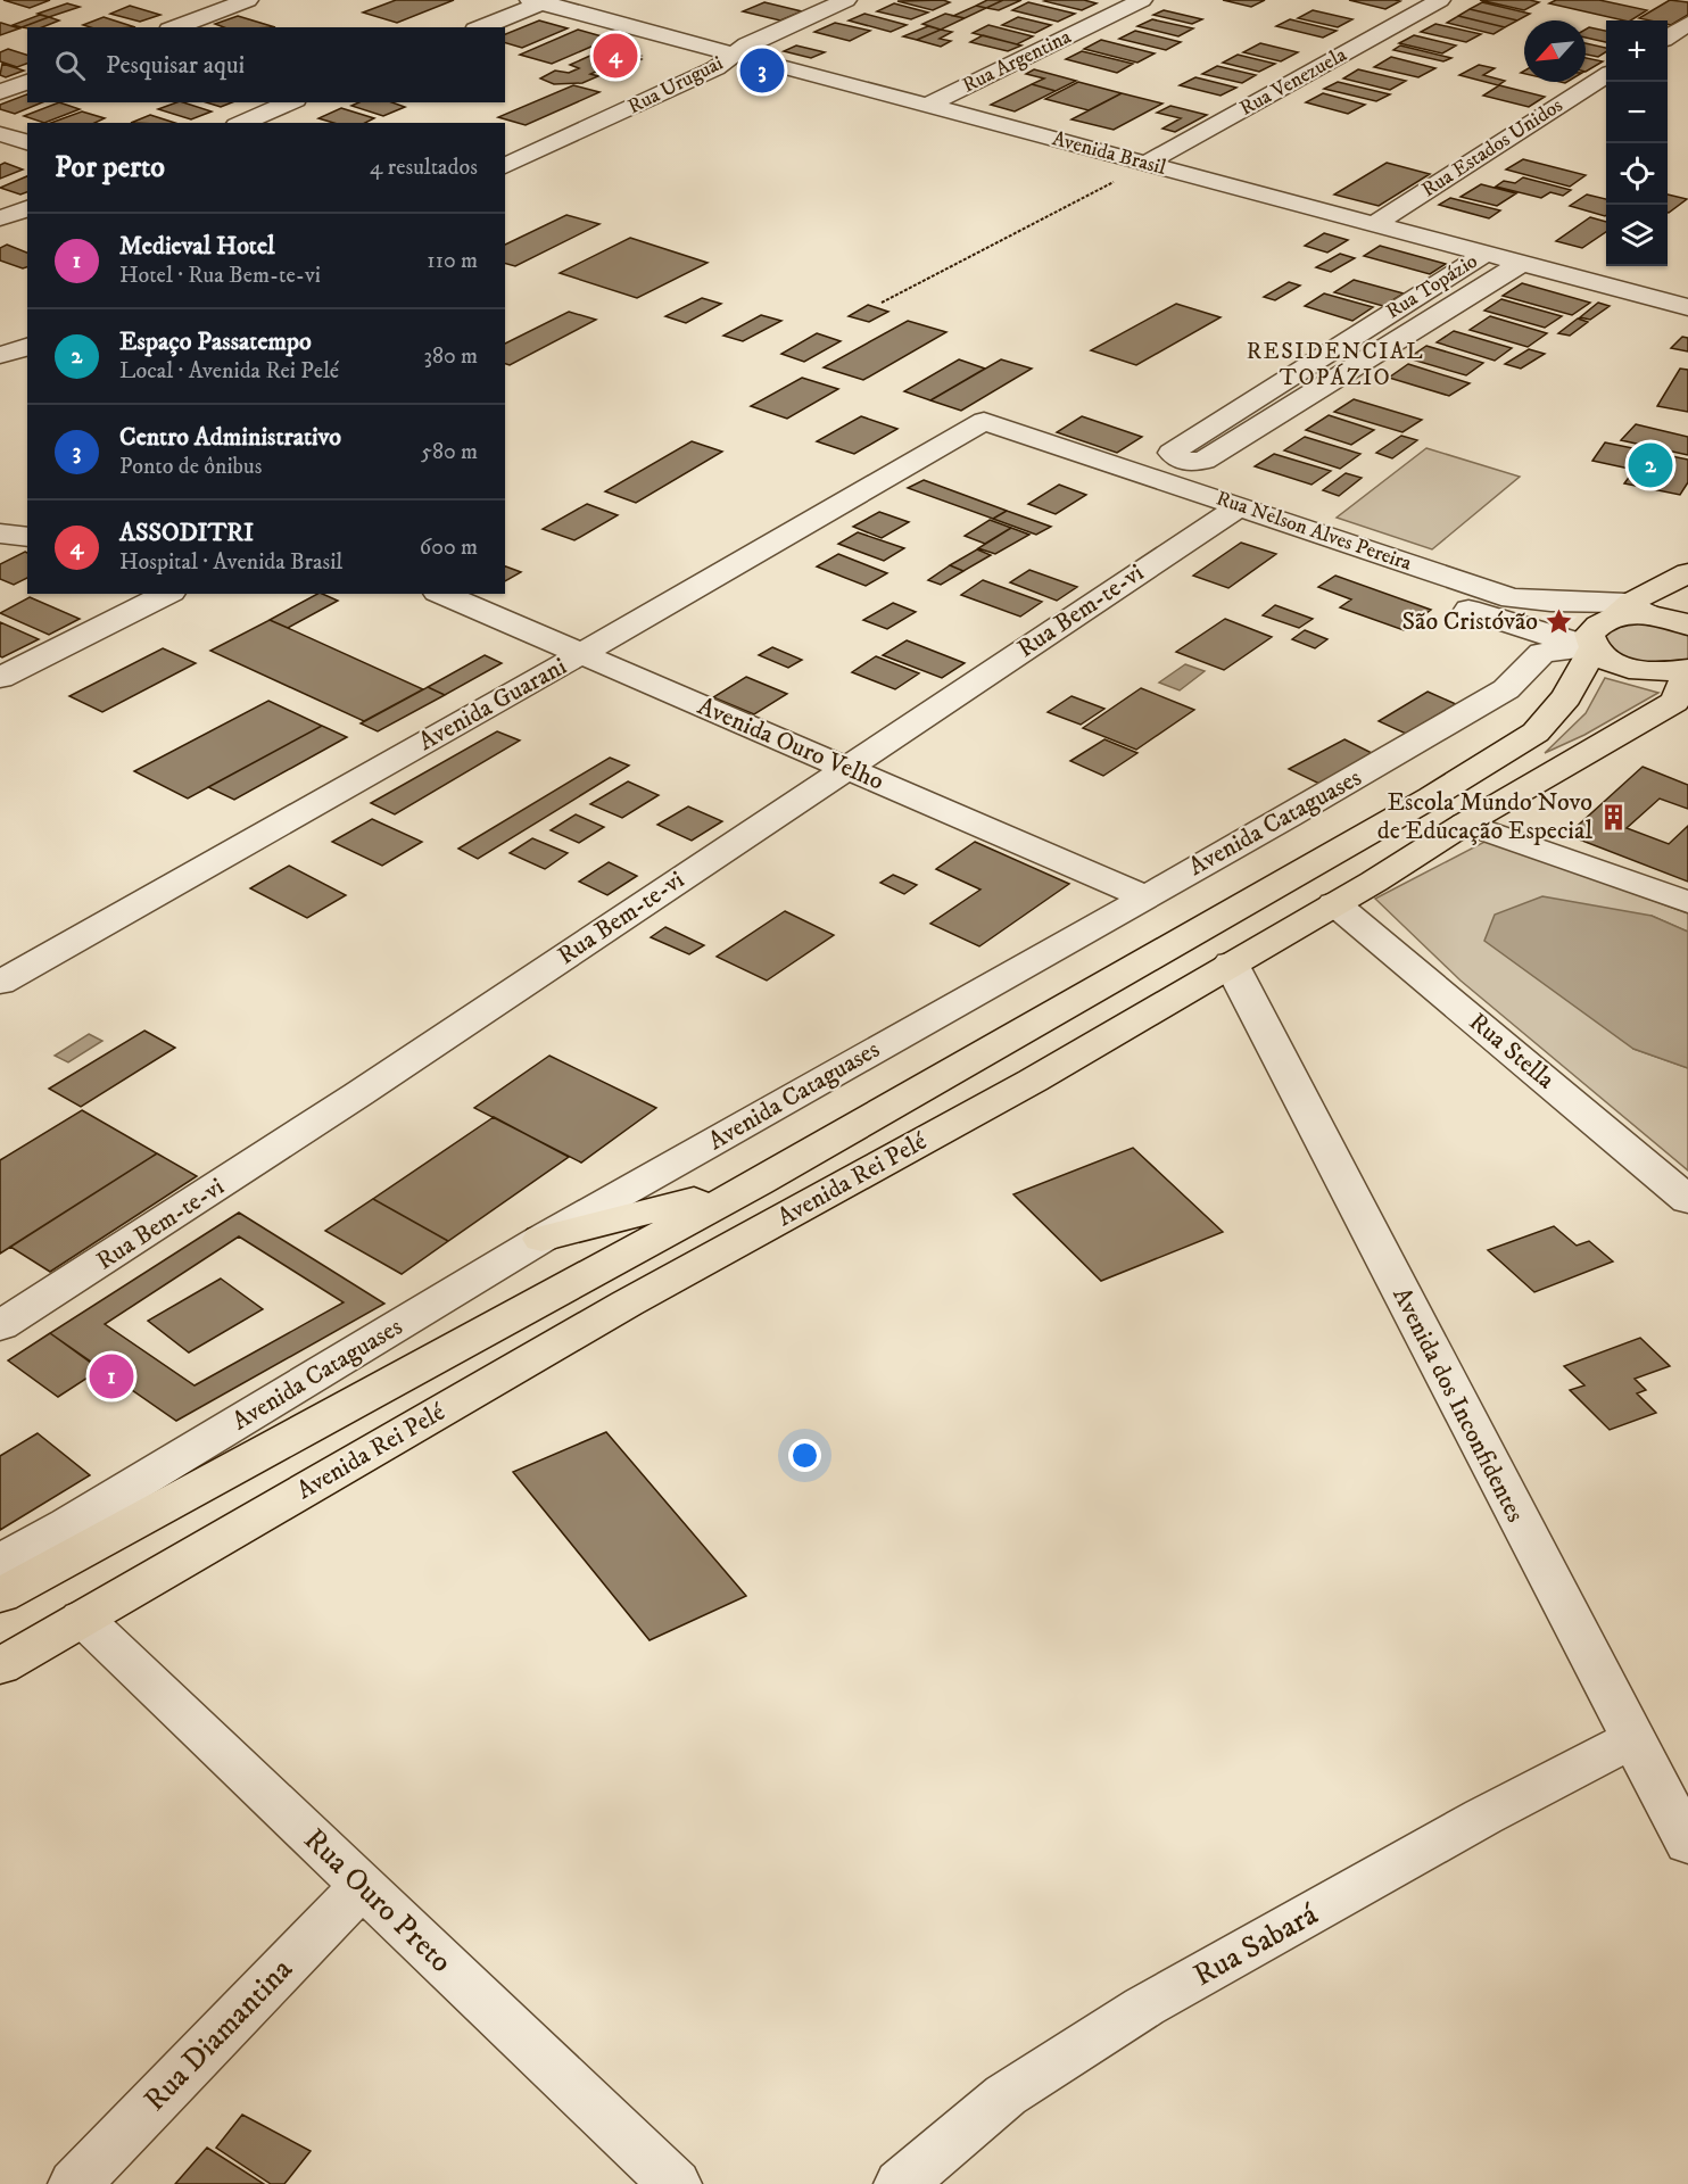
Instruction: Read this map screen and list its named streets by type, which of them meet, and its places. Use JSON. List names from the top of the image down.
{
  "streets": {
    "main road": ["Avenida Rei Pelé"],
    "street": [
      "Rua Argentina",
      "Rua Venezuela",
      "Rua Uruguai",
      "Rua Estados Unidos",
      "Avenida Brasil",
      "Rua Topázio",
      "Rua Nelson Alves Pereira",
      "Rua Bem-te-vi",
      "Avenida Guarani",
      "Avenida Ouro Velho",
      "Avenida Cataguases",
      "Rua Stella",
      "Avenida dos Inconfidentes",
      "Rua Ouro Preto",
      "Rua Sabará",
      "Rua Diamantina"
    ]
  },
  "crossings": [
    ["Rua Argentina", "Avenida Brasil"],
    ["Rua Venezuela", "Avenida Brasil"],
    ["Rua Uruguai", "Avenida Brasil"],
    ["Rua Estados Unidos", "Avenida Brasil"],
    ["Avenida Brasil", "Rua Topázio"],
    ["Rua Nelson Alves Pereira", "Rua Bem-te-vi"],
    ["Rua Nelson Alves Pereira", "Avenida Guarani"],
    ["Rua Nelson Alves Pereira", "Avenida Cataguases"],
    ["Rua Nelson Alves Pereira", "Avenida Rei Pelé"],
    ["Rua Bem-te-vi", "Avenida Ouro Velho"],
    ["Avenida Guarani", "Avenida Ouro Velho"],
    ["Avenida Ouro Velho", "Avenida Cataguases"],
    ["Avenida Cataguases", "Avenida Rei Pelé"],
    ["Rua Stella", "Avenida Rei Pelé"],
    ["Avenida Rei Pelé", "Avenida dos Inconfidentes"],
    ["Avenida Rei Pelé", "Rua Ouro Preto"],
    ["Avenida dos Inconfidentes", "Rua Sabará"],
    ["Rua Ouro Preto", "Rua Diamantina"]
  ],
  "districts": ["RESIDENCIAL TOPÁZIO"],
  "places": {
    "place": ["São Cristóvão"],
    "building": ["Escola Mundo Novo de Educação Especial"]
  },
  "north": "bottom left",
  "page": {
    "map_buttons": ["+", "−"],
    "search": "Pesquisar aqui",
    "pins": [
      "4",
      "3",
      "2",
      "1"
    ],
    "heading": ["Por perto", "4 resultados"],
    "list": [
      {
        "mark": "1",
        "name": "Medieval Hotel",
        "note": "Hotel · Rua Bem-te-vi",
        "value": "110 m"
      },
      {
        "mark": "2",
        "name": "Espaço Passatempo",
        "note": "Local · Avenida Rei Pelé",
        "value": "380 m"
      },
      {
        "mark": "3",
        "name": "Centro Administrativo",
        "note": "Ponto de ônibus",
        "value": "580 m"
      },
      {
        "mark": "4",
        "name": "ASSODITRI",
        "note": "Hospital · Avenida Brasil",
        "value": "600 m"
      }
    ]
  }
}
